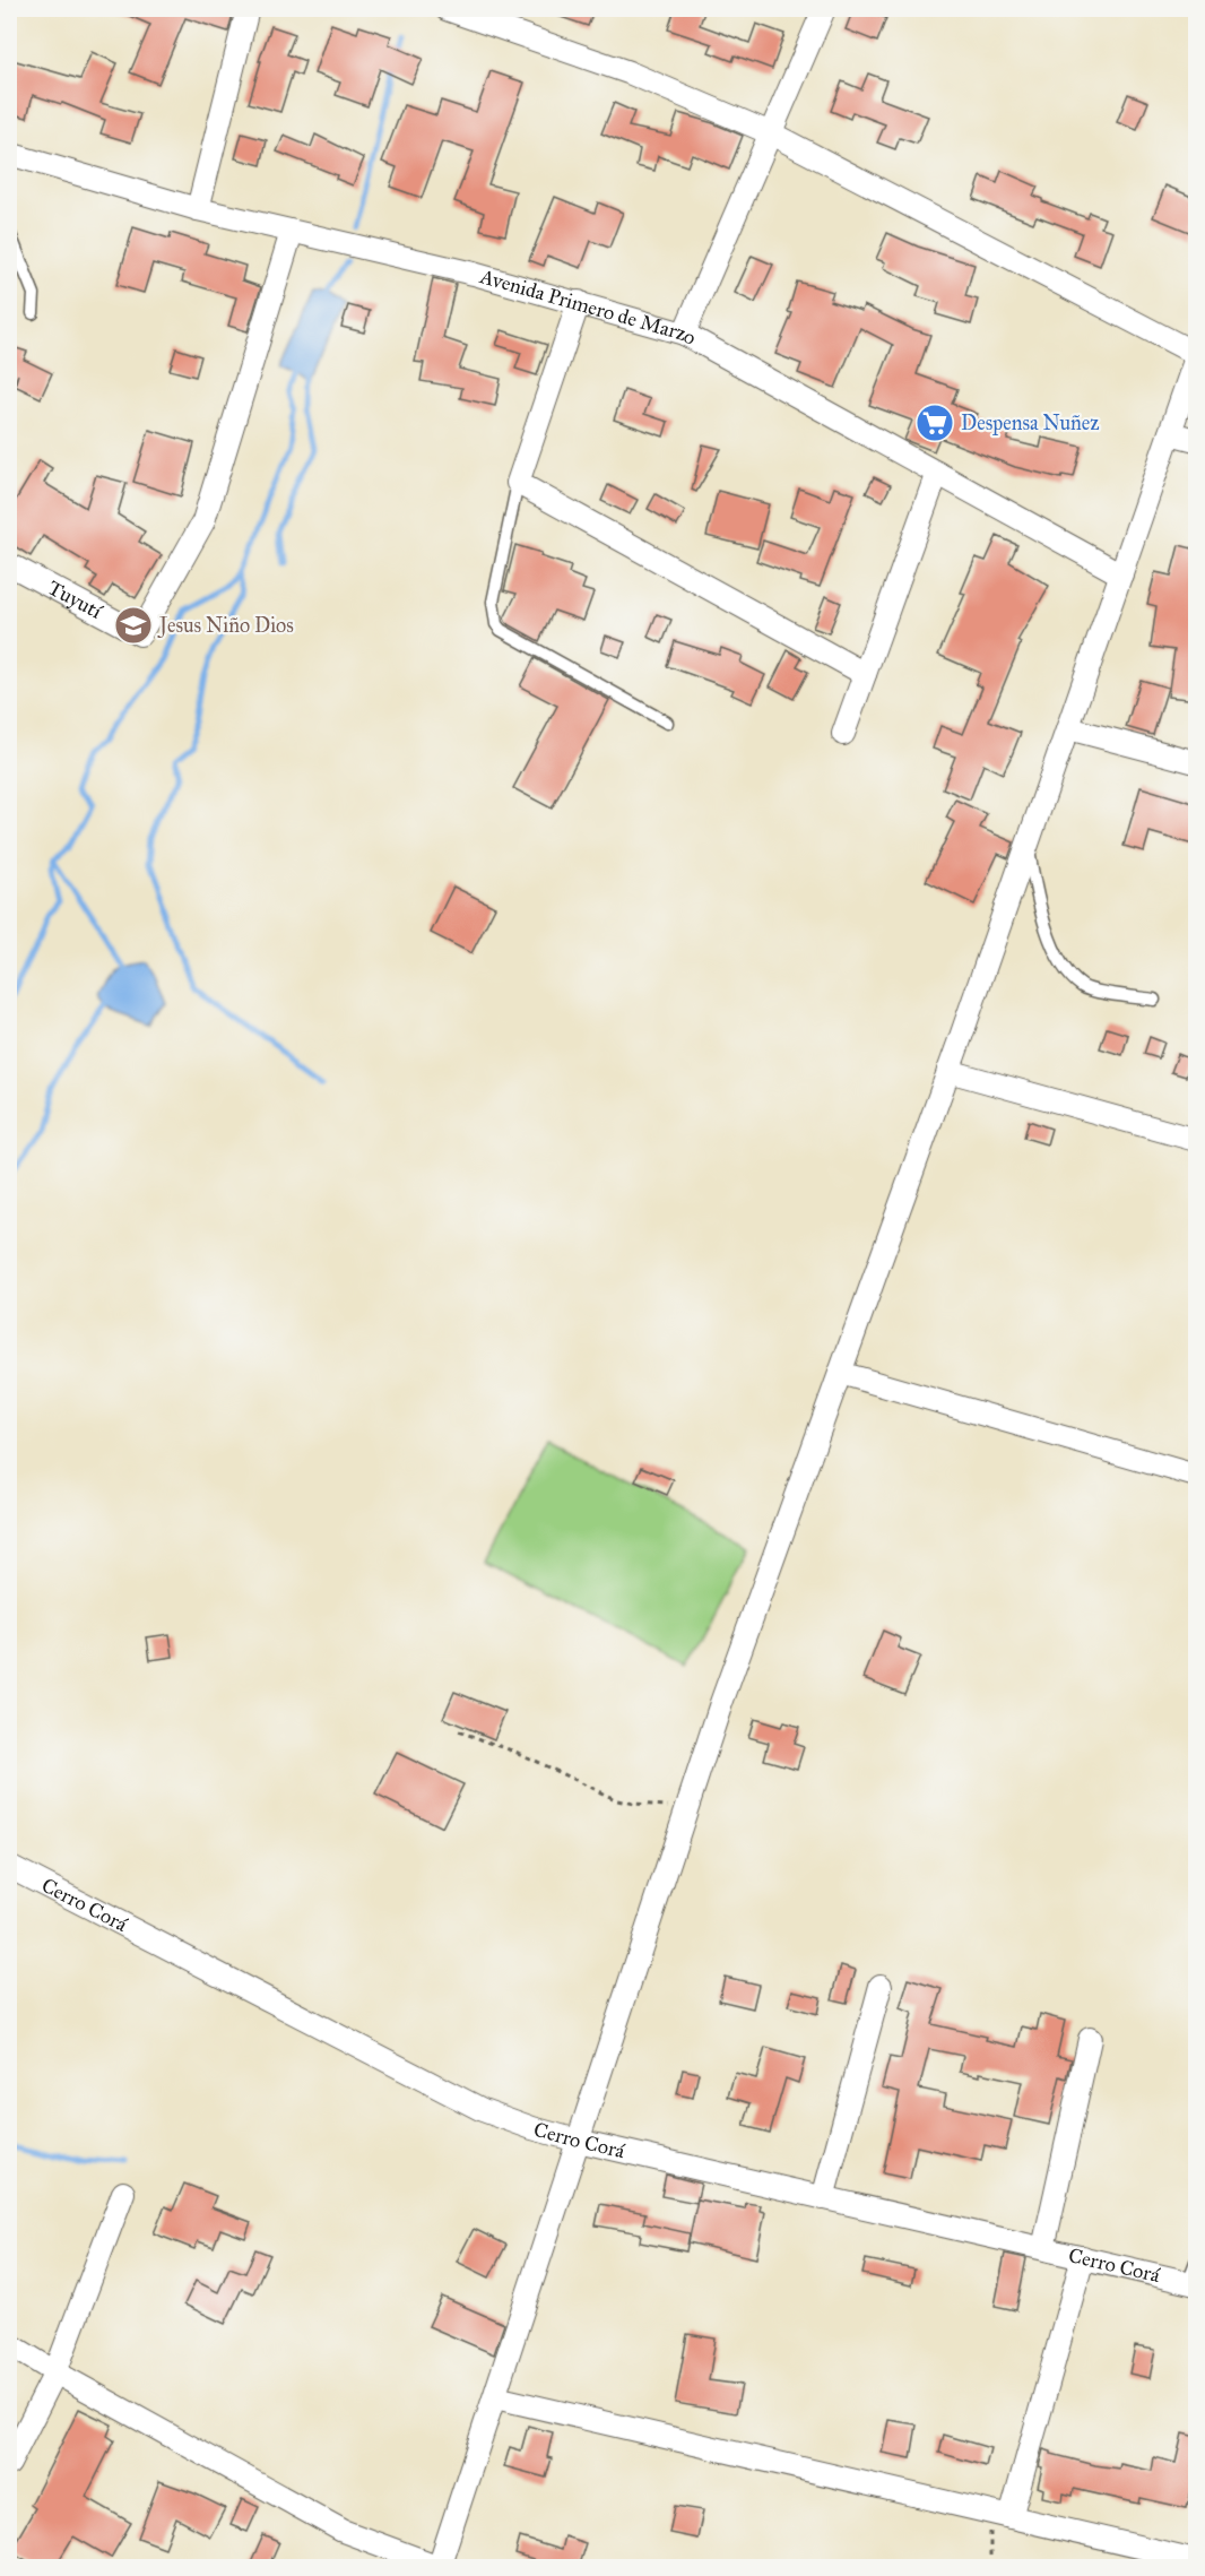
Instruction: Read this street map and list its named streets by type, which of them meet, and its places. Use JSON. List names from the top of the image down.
{
  "streets": {
    "street": ["Avenida Primero de Marzo", "Tuyutí", "Cerro Corá"]
  },
  "crossings": [
    ["Avenida Primero de Marzo", "Tuyutí"]
  ],
  "places": {
    "supermarket": ["Despensa Nuñez"],
    "school or university": ["Jesus Niño Dios"]
  }
}
